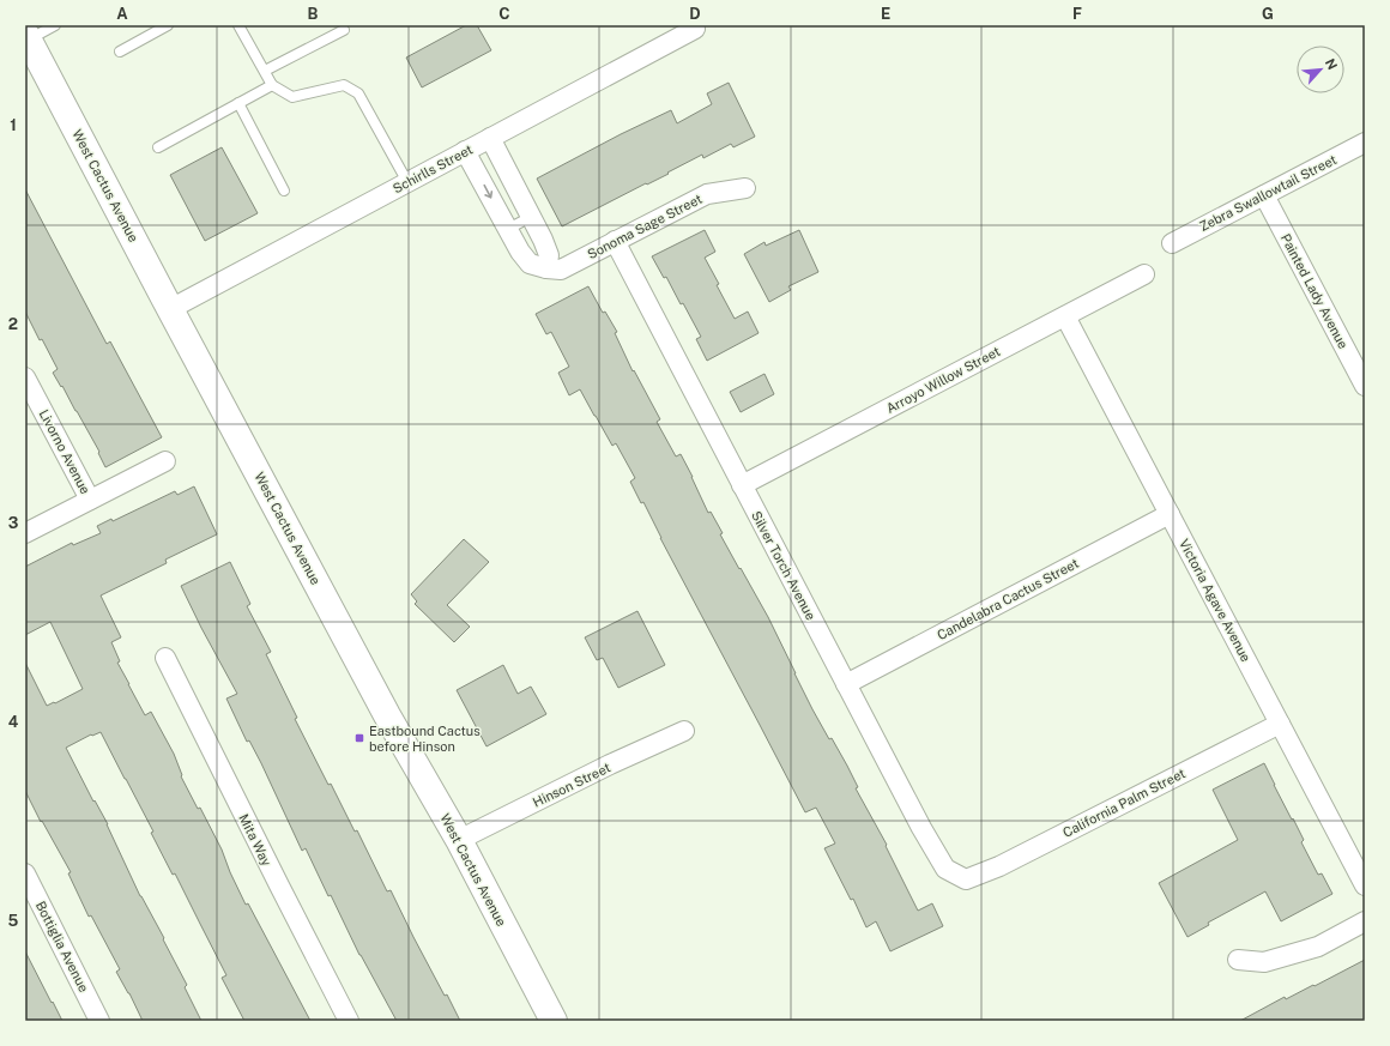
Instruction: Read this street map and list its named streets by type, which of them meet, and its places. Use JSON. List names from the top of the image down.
{
  "streets": {
    "main road": ["West Cactus Avenue"],
    "street": [
      "Schirlls Street",
      "Zebra Swallowtail Street",
      "Sonoma Sage Street",
      "Painted Lady Avenue",
      "Arroyo Willow Street",
      "Livorno Avenue",
      "Silver Torch Avenue",
      "Candelabra Cactus Street",
      "Victoria Agave Avenue",
      "Hinson Street",
      "California Palm Street",
      "Mita Way",
      "Bottiglia Avenue"
    ]
  },
  "crossings": [
    ["Schirlls Street", "West Cactus Avenue"],
    ["West Cactus Avenue", "Hinson Street"],
    ["Zebra Swallowtail Street", "Painted Lady Avenue"],
    ["Sonoma Sage Street", "Silver Torch Avenue"],
    ["Arroyo Willow Street", "Silver Torch Avenue"],
    ["Arroyo Willow Street", "Victoria Agave Avenue"],
    ["Silver Torch Avenue", "Candelabra Cactus Street"],
    ["Silver Torch Avenue", "California Palm Street"],
    ["Candelabra Cactus Street", "Victoria Agave Avenue"],
    ["Victoria Agave Avenue", "California Palm Street"]
  ],
  "places": {
    "transit": ["Eastbound Cactus before Hinson"]
  },
  "north": "top right",
  "grid": {
    "columns": [
      "A",
      "B",
      "C",
      "D",
      "E",
      "F",
      "G"
    ],
    "rows": [
      "1",
      "2",
      "3",
      "4",
      "5"
    ]
  }
}
